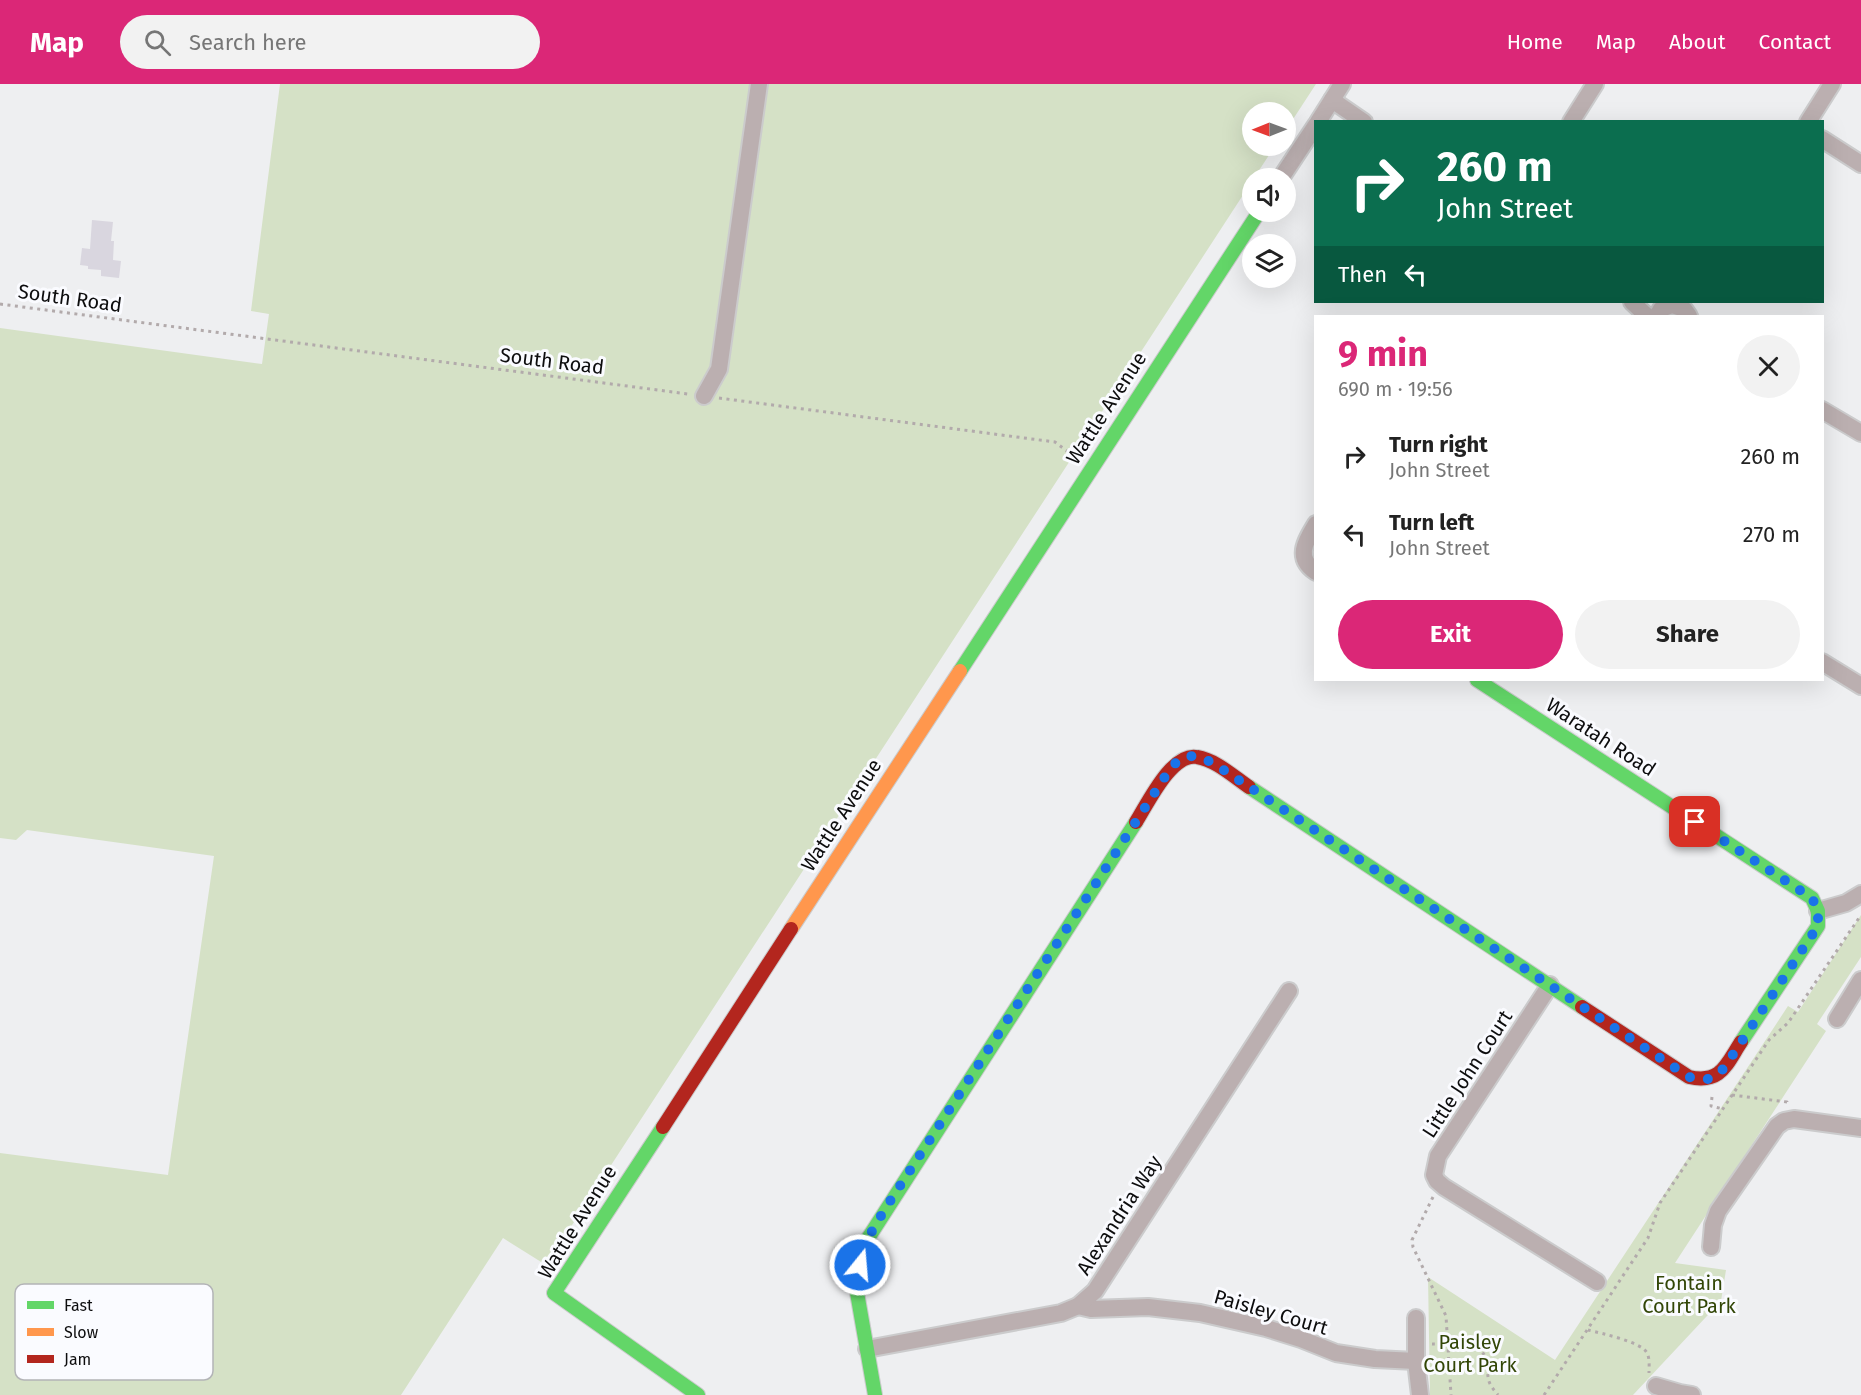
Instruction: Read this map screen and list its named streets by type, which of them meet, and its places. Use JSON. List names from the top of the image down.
{
  "streets": {
    "street": [
      "Wattle Avenue",
      "Waratah Road",
      "Little John Court",
      "Alexandria Way",
      "Paisley Court"
    ],
    "path": ["South Road"]
  },
  "crossings": [
    ["South Road", "Wattle Avenue"],
    ["Alexandria Way", "Paisley Court"]
  ],
  "parks": ["Fontain Court Park", "Paisley Court Park"],
  "legend": ["Fast", "Slow", "Jam"],
  "north": "left",
  "page": {
    "header": "Map",
    "search": "Search here",
    "nav": [
      "Home",
      "Map",
      "About",
      "Contact"
    ],
    "turn": ["260 m", "John Street"],
    "then": "Then",
    "heading": ["9 min", "690 m · 19:56"],
    "list": [
      {
        "name": "Turn right",
        "note": "John Street",
        "value": "260 m"
      },
      {
        "name": "Turn left",
        "note": "John Street",
        "value": "270 m"
      }
    ],
    "buttons": ["Exit", "Share"]
  }
}
